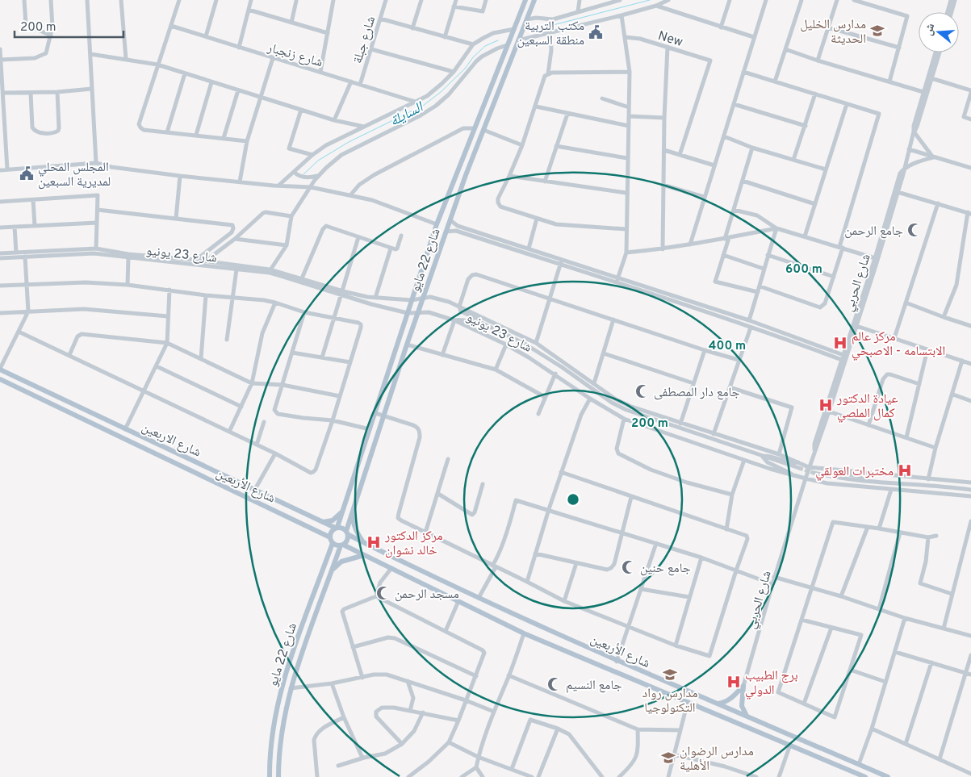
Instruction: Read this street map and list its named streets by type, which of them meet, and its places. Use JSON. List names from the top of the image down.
{
  "streets": {
    "main road": ["شارع 22 مايو", "شارع الاربعين", "شارع الأربعين"],
    "street": [
      "New",
      "شارع جبلة",
      "شارع زنجبار",
      "شارع 23 يونيو",
      "شارع الحربي"
    ]
  },
  "crossings": [
    ["شارع جبلة", "شارع زنجبار"],
    ["شارع 23 يونيو", "شارع 22 مايو"],
    ["شارع 23 يونيو", "شارع الحربي"],
    ["شارع 22 مايو", "شارع الاربعين"],
    ["شارع 22 مايو", "شارع الأربعين"],
    ["شارع الاربعين", "شارع الأربعين"]
  ],
  "water": ["السايلة"],
  "places": {
    "school or university": ["مدارس الخليل الحديثة", "مدارس رواد التكنولوجيا", "مدارس الرضوان الأهلية"],
    "public building": ["مكتب التربية منطقة السبعين", "المجلس المحلي لمديرية السبعين"],
    "mosque": [
      "جامع الرحمن",
      "جامع دار المصطفى",
      "جامع حنين",
      "مسجد الرحمن",
      "جامع النسيم"
    ],
    "hospital": [
      "مركز عالم الابتسامه - الاصبحي",
      "عيادة الدكتور كمال الملصي",
      "مختبرات العولقي",
      "مركز الدكتور خالد نشوان",
      "برج الطبيب الدولي"
    ]
  },
  "scale_bar": "200 m",
  "north": "left",
  "rings": ["600 m", "400 m", "200 m"]
}
